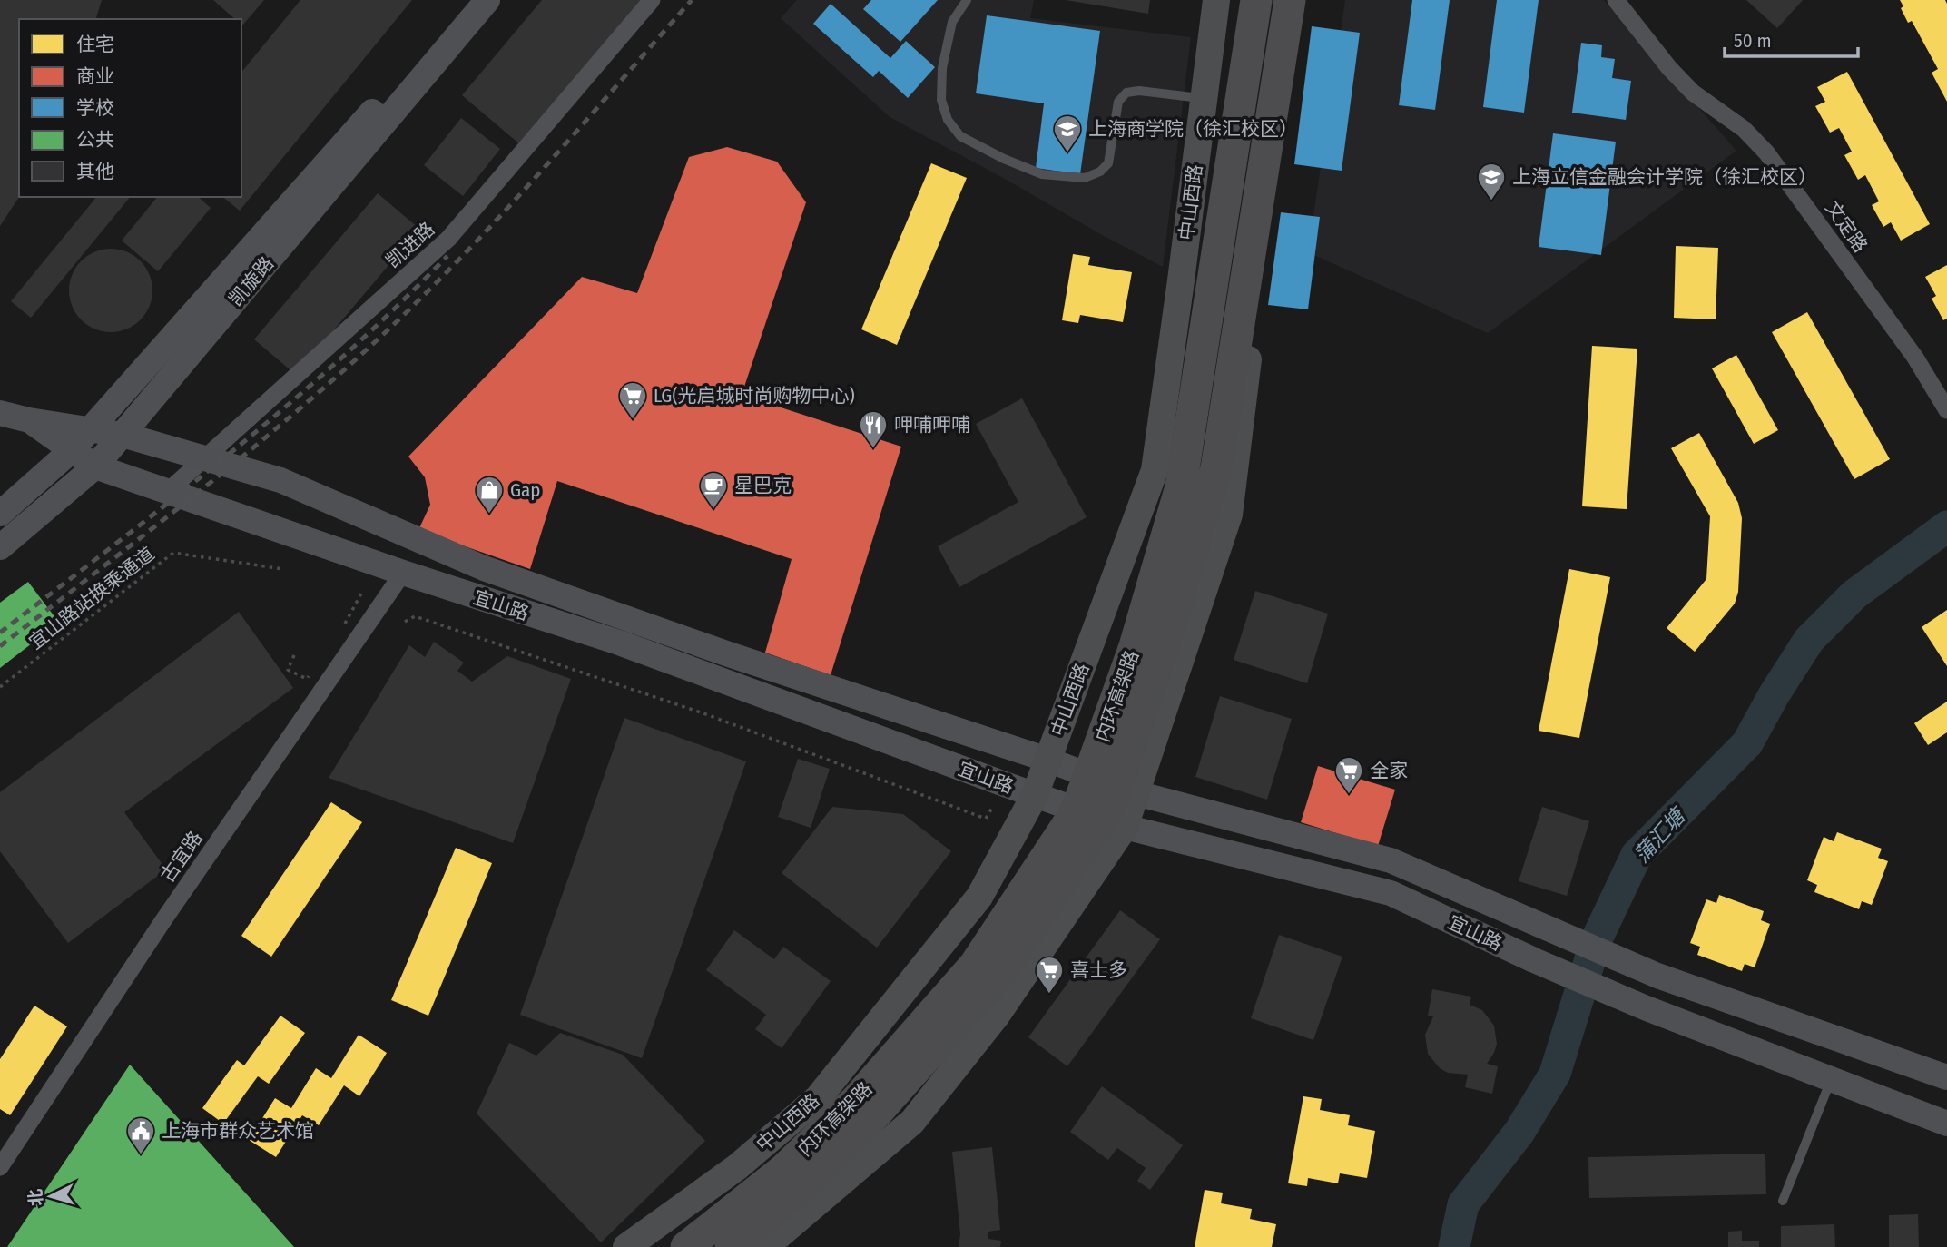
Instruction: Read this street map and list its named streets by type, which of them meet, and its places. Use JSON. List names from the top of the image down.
{
  "streets": {
    "highway": ["内环高架路"],
    "main road": ["中山西路", "凯旋路", "宜山路"],
    "street": ["文定路", "凯进路", "古宜路"],
    "path": ["宜山路站换乘通道"]
  },
  "crossings": [
    ["中山西路", "宜山路"],
    ["凯进路", "宜山路"],
    ["凯旋路", "宜山路"],
    ["宜山路", "古宜路"]
  ],
  "water": ["蒲汇塘"],
  "places": {
    "school or university": ["上海商学院（徐汇校区）", "上海立信金融会计学院（徐汇校区）"],
    "supermarket": ["LG(光启城时尚购物中心)", "全家", "喜士多"],
    "restaurant": ["呷哺呷哺"],
    "cafe": ["星巴克"],
    "shop": ["Gap"],
    "public building": ["上海市群众艺术馆"]
  },
  "legend": [
    "住宅",
    "商业",
    "学校",
    "公共",
    "其他"
  ],
  "scale_bar": "50 m",
  "north": "left"
}
